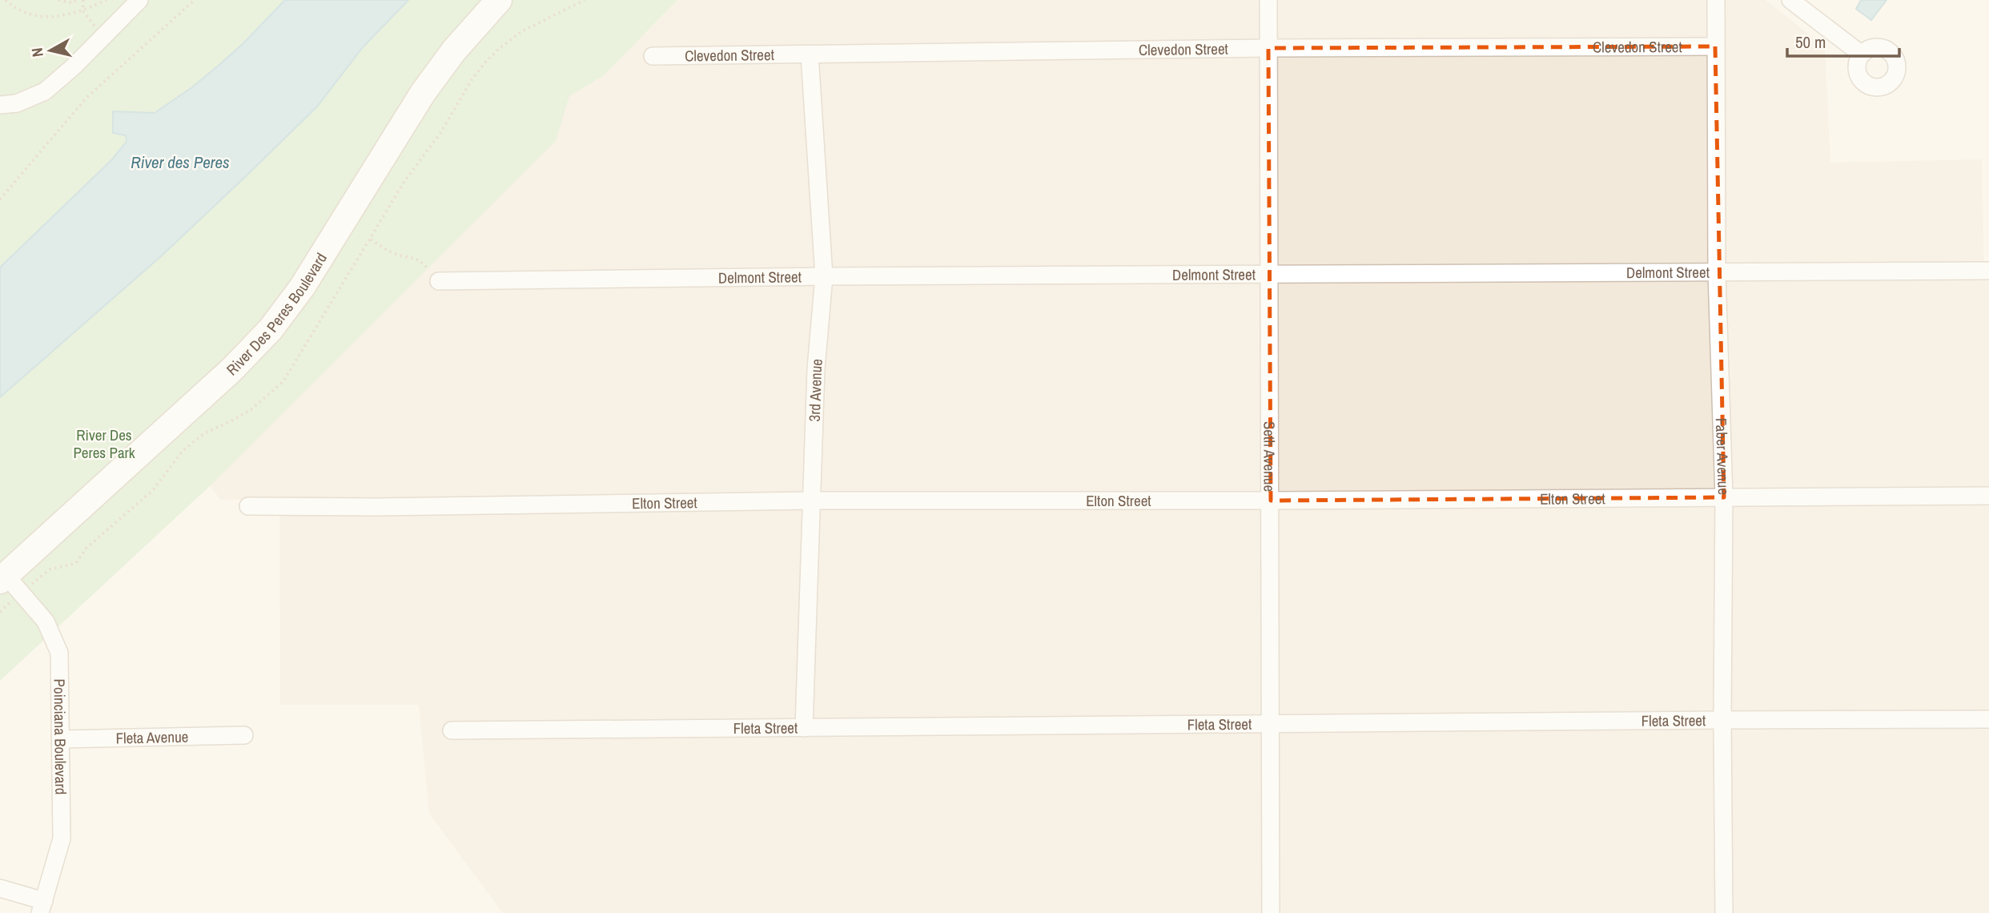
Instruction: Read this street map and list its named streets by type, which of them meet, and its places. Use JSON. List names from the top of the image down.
{
  "streets": {
    "main road": ["River Des Peres Boulevard"],
    "street": [
      "Clevedon Street",
      "Delmont Street",
      "3rd Avenue",
      "Seth Avenue",
      "Faber Avenue",
      "Elton Street",
      "Fleta Street",
      "Poinciana Boulevard",
      "Fleta Avenue"
    ]
  },
  "crossings": [
    ["Clevedon Street", "3rd Avenue"],
    ["Clevedon Street", "Seth Avenue"],
    ["Clevedon Street", "Faber Avenue"],
    ["Delmont Street", "3rd Avenue"],
    ["Delmont Street", "Seth Avenue"],
    ["Delmont Street", "Faber Avenue"],
    ["River Des Peres Boulevard", "Poinciana Boulevard"],
    ["3rd Avenue", "Elton Street"],
    ["3rd Avenue", "Fleta Street"],
    ["Seth Avenue", "Elton Street"],
    ["Seth Avenue", "Fleta Street"],
    ["Faber Avenue", "Elton Street"],
    ["Faber Avenue", "Fleta Street"],
    ["Poinciana Boulevard", "Fleta Avenue"]
  ],
  "water": ["River des Peres"],
  "parks": ["River Des Peres Park"],
  "scale_bar": "50 m",
  "north": "left"
}
